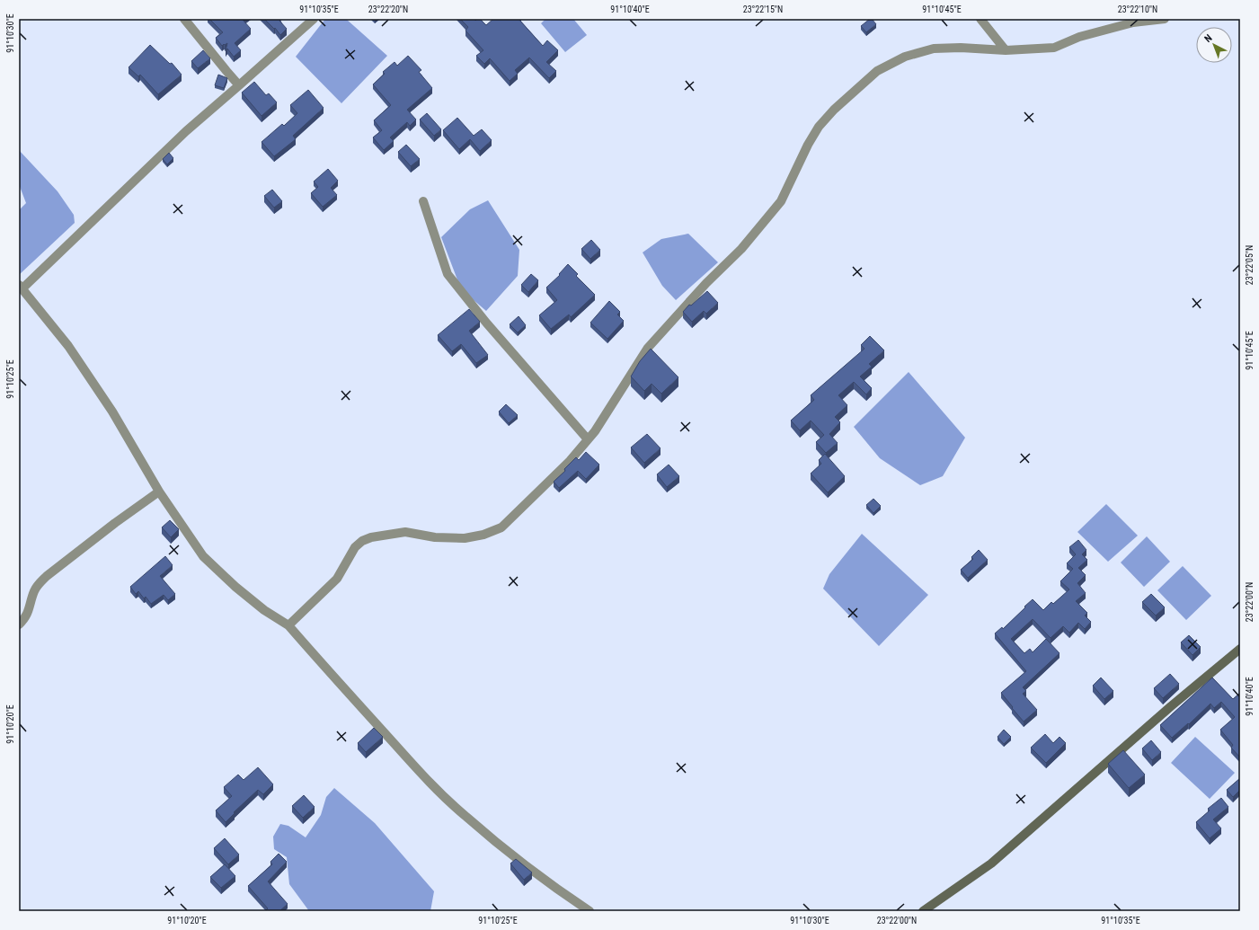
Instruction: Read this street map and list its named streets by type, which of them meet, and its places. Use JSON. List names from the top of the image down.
{
  "north": "top left",
  "coordinates": [
    "91°10'35\"E",
    "23°22'20\"N",
    "91°10'40\"E",
    "23°22'15\"N",
    "91°10'45\"E",
    "23°22'10\"N",
    "91°10'30\"E",
    "23°22'05\"N",
    "91°10'25\"E",
    "23°22'00\"N",
    "91°10'20\"E"
  ]
}
